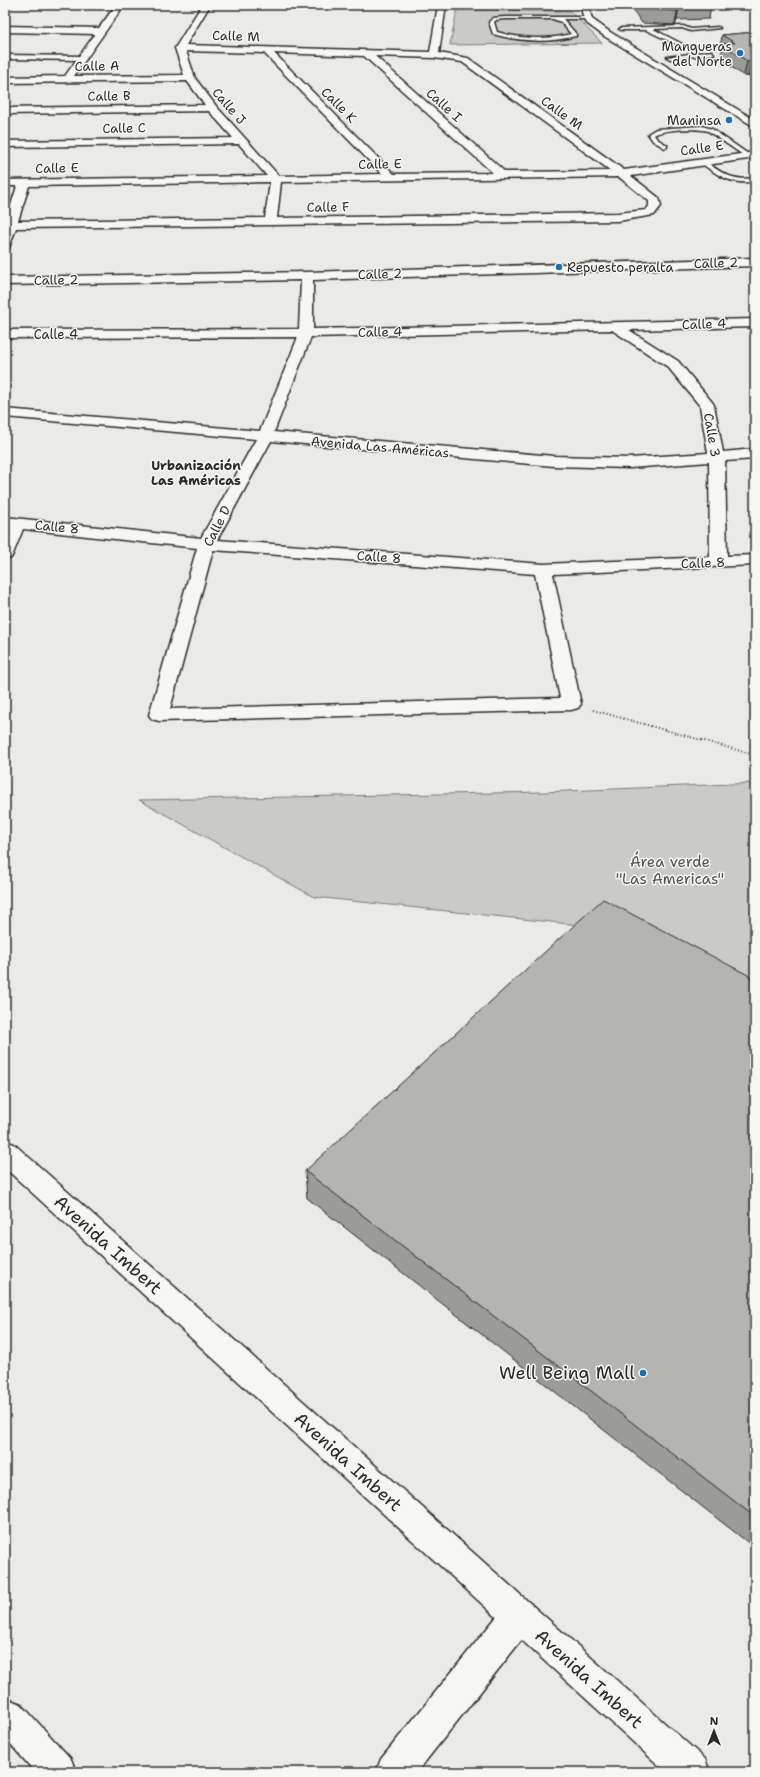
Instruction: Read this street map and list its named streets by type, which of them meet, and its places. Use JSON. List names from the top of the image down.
{
  "streets": {
    "street": [
      "Calle M",
      "Calle A",
      "Calle B",
      "Calle K",
      "Calle I",
      "Calle J",
      "Calle C",
      "Calle E",
      "Calle F",
      "Calle 2",
      "Calle 4",
      "Calle 3",
      "Avenida Las Américas",
      "Calle D",
      "Calle 8",
      "Avenida Imbert"
    ]
  },
  "crossings": [
    ["Calle M", "Calle K"],
    ["Calle M", "Calle I"],
    ["Calle M", "Calle J"],
    ["Calle M", "Calle E"],
    ["Calle M", "Calle F"],
    ["Calle A", "Calle J"],
    ["Calle B", "Calle J"],
    ["Calle K", "Calle E"],
    ["Calle I", "Calle E"],
    ["Calle J", "Calle C"],
    ["Calle J", "Calle E"],
    ["Calle 2", "Calle D"],
    ["Calle 4", "Calle 3"],
    ["Calle 4", "Calle D"],
    ["Calle 3", "Avenida Las Américas"],
    ["Calle 3", "Calle 8"],
    ["Avenida Las Américas", "Calle D"],
    ["Calle D", "Calle 8"]
  ],
  "districts": ["Urbanización Las Américas"],
  "parks": ["Área verde \"Las Americas\""],
  "places": [
    "Mangueras del Norte",
    "Maninsa",
    "Repuesto peralta",
    "Well Being Mall"
  ],
  "north": "top"
}
